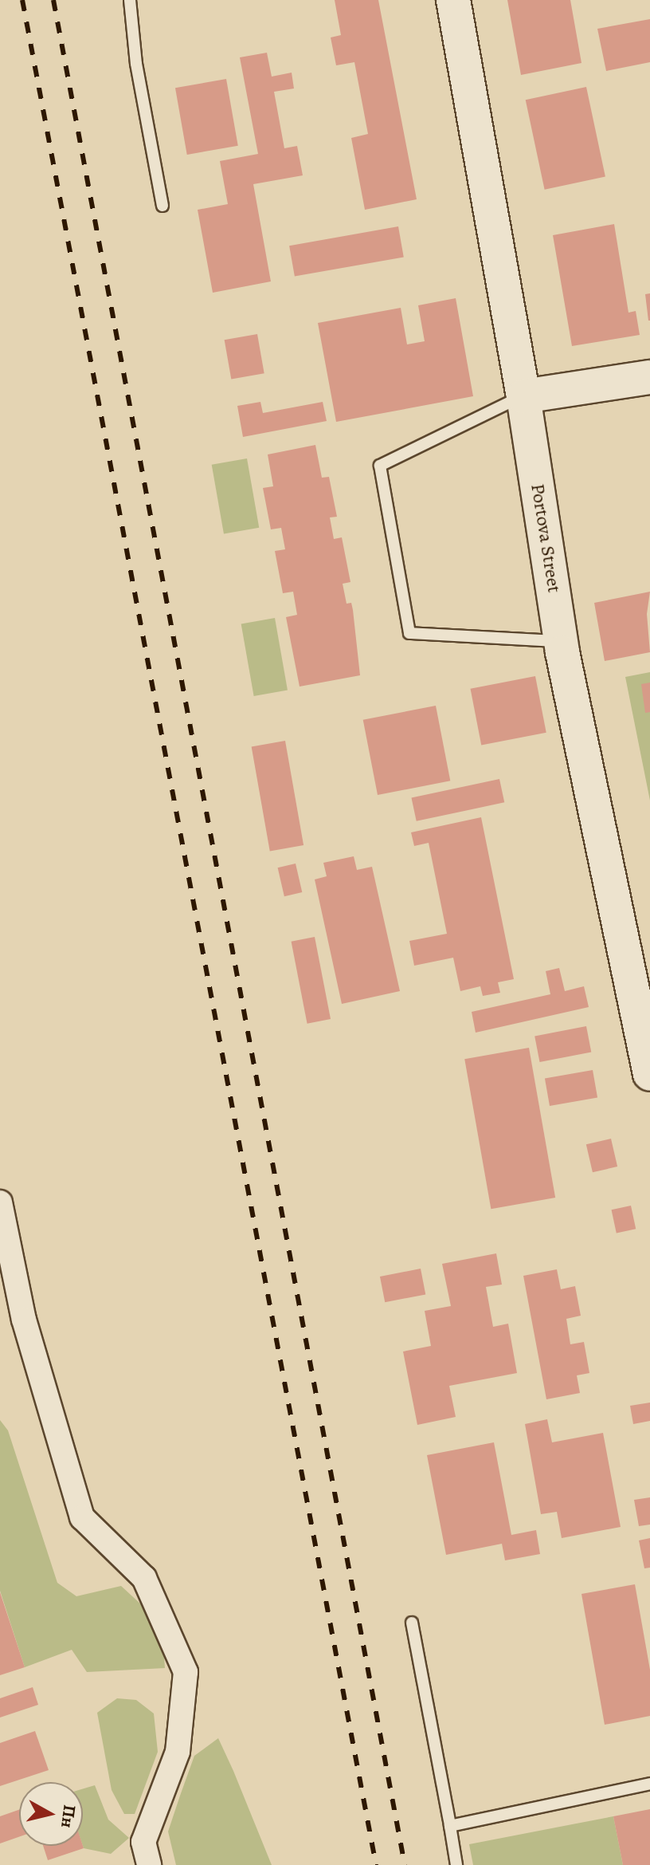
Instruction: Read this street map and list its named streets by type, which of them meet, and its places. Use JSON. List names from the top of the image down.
{
  "streets": {
    "main road": ["Portova Street"]
  },
  "north": "right"
}
